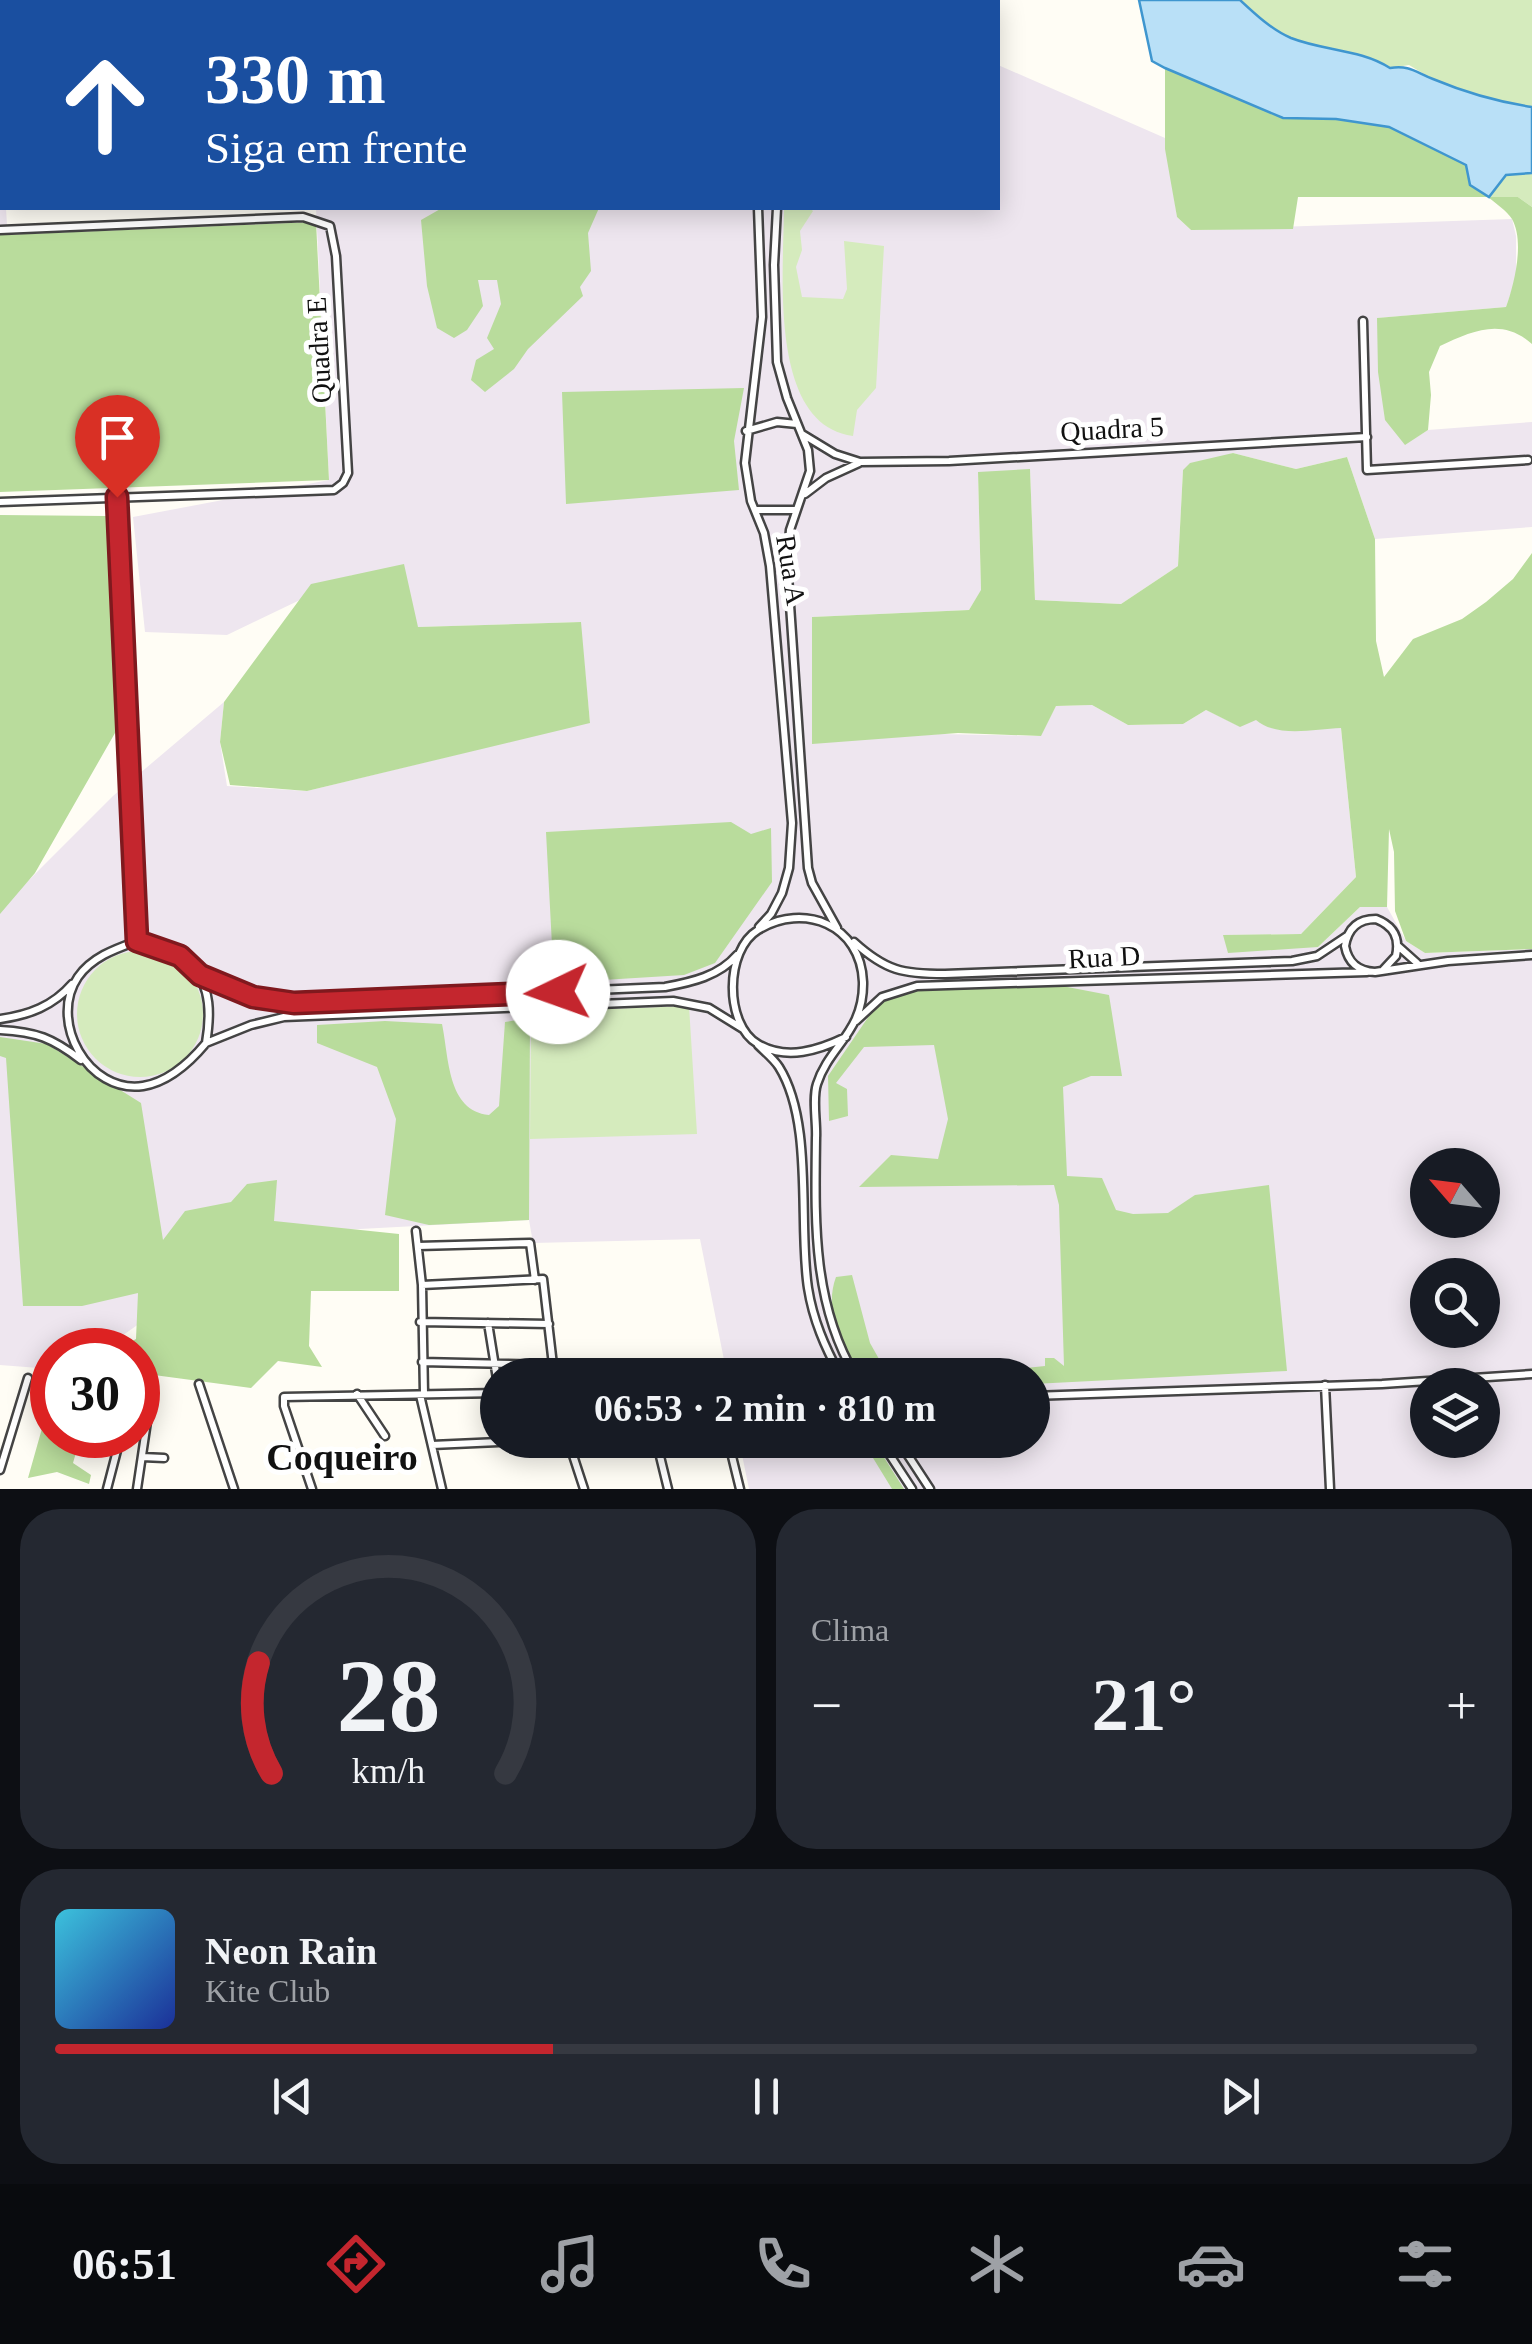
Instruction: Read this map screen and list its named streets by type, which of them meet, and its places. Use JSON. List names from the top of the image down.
{
  "streets": {
    "street": [
      "Quadra E",
      "Quadra 5",
      "Rua A",
      "Rua D"
    ]
  },
  "crossings": [
    ["Quadra 5", "Rua A"],
    ["Rua A", "Rua D"]
  ],
  "districts": ["Coqueiro"],
  "north": "top left",
  "page": {
    "turn": ["330 m", "Siga em frente"],
    "limit": "30",
    "trip": "06:53 · 2 min · 810 m",
    "tile": "Clima",
    "heat": ["−", "21°", "+"],
    "song": ["Neon Rain", "Kite Club"],
    "tabs": "06:51",
    "gauge": ["28", "km/h"]
  }
}
